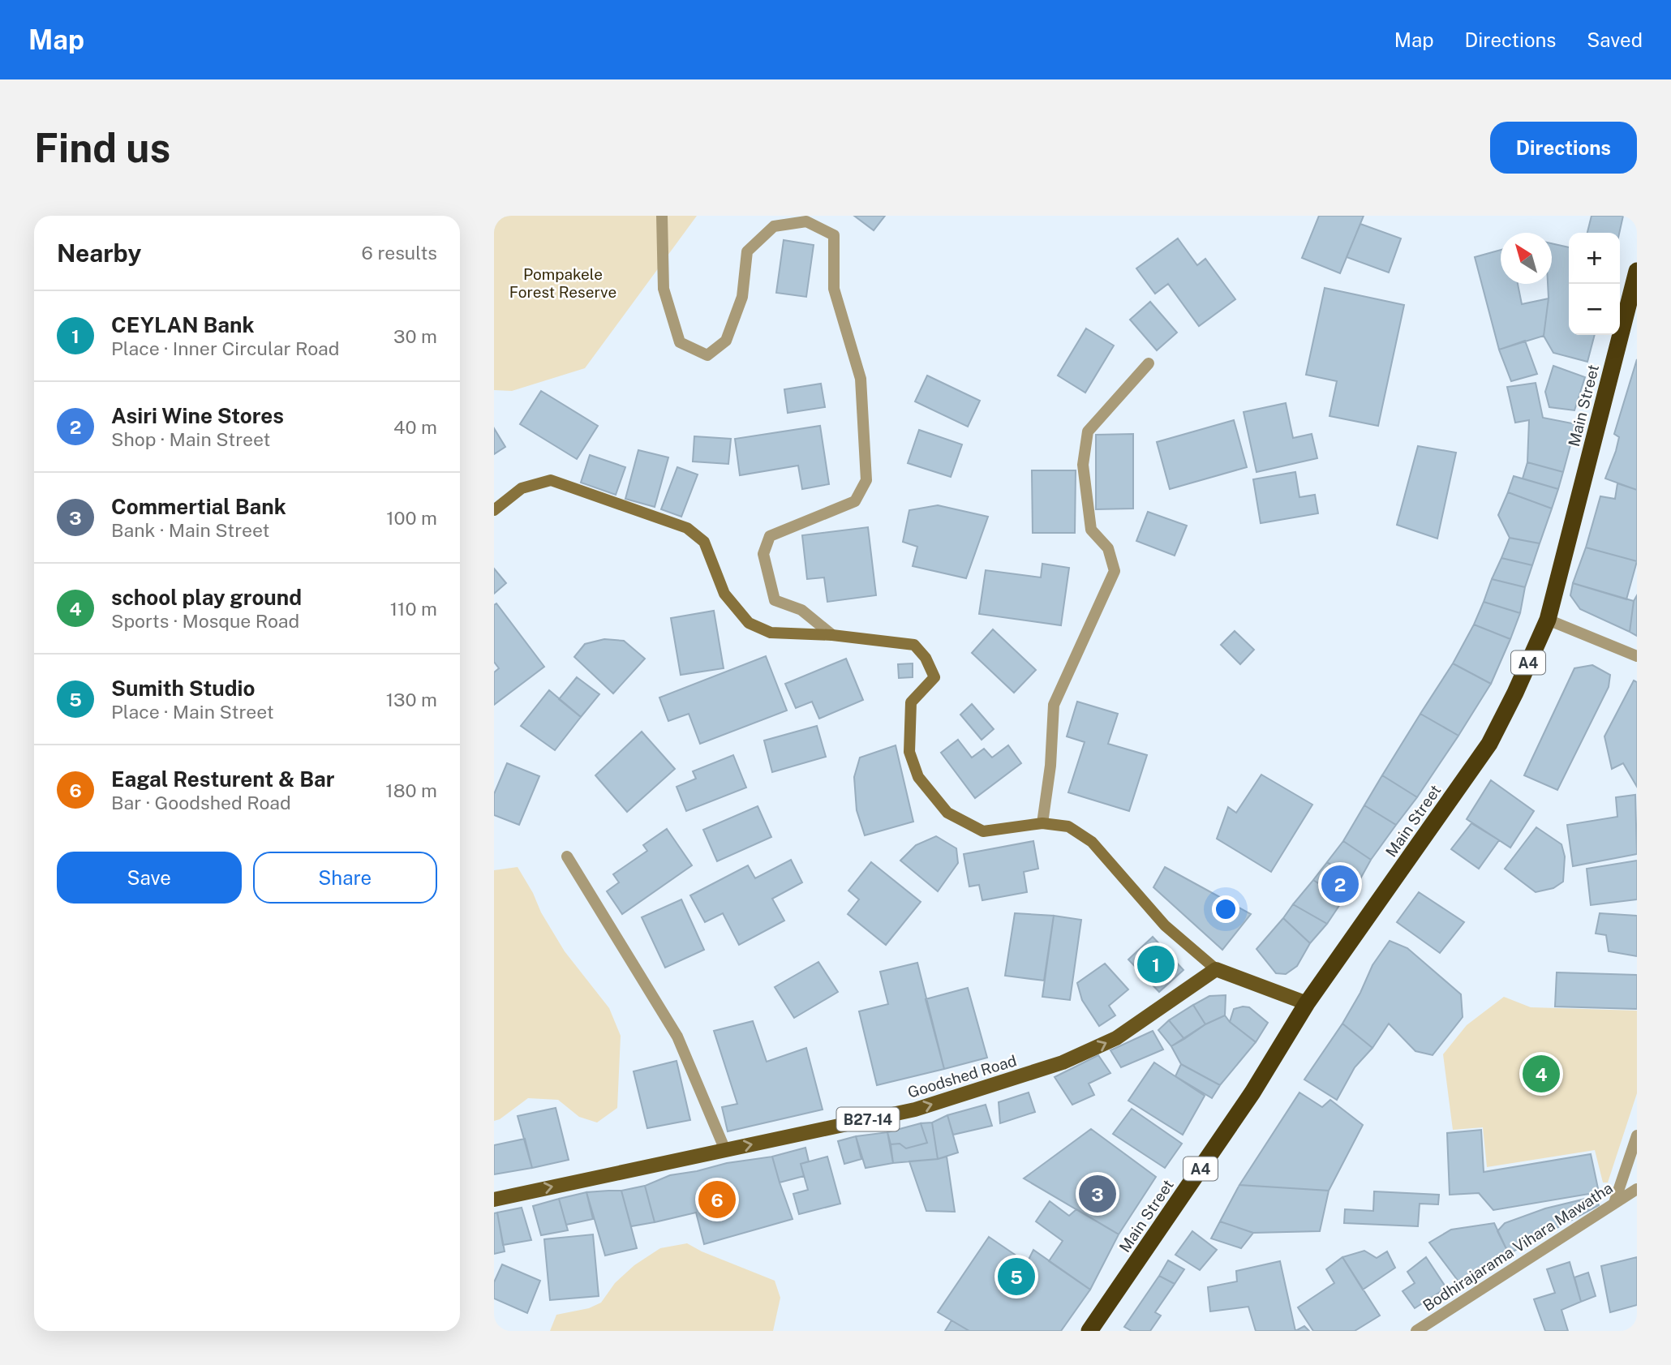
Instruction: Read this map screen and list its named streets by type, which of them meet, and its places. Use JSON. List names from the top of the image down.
{
  "streets": {
    "highway": ["Main Street", "A4"],
    "main road": ["Goodshed Road", "B27-14"],
    "street": ["Bodhirajarama Vihara Mawatha"]
  },
  "one_way": ["Goodshed Road"],
  "parks": ["Pompakele Forest Reserve"],
  "north": "top left",
  "page": {
    "header": "Map",
    "nav": ["Map", "Directions", "Saved"],
    "buttons": [
      "Directions",
      ["Save", "Share"]
    ],
    "title": "Find us",
    "heading": ["Nearby", "6 results"],
    "map_buttons": ["+", "−"],
    "list": [
      {
        "mark": "1",
        "name": "CEYLAN Bank",
        "note": "Place · Inner Circular Road",
        "value": "30 m"
      },
      {
        "mark": "2",
        "name": "Asiri Wine Stores",
        "note": "Shop · Main Street",
        "value": "40 m"
      },
      {
        "mark": "3",
        "name": "Commertial Bank",
        "note": "Bank · Main Street",
        "value": "100 m"
      },
      {
        "mark": "4",
        "name": "school play ground",
        "note": "Sports · Mosque Road",
        "value": "110 m"
      },
      {
        "mark": "5",
        "name": "Sumith Studio",
        "note": "Place · Main Street",
        "value": "130 m"
      },
      {
        "mark": "6",
        "name": "Eagal Resturent & Bar",
        "note": "Bar · Goodshed Road",
        "value": "180 m"
      }
    ],
    "pins": [
      "2",
      "1",
      "4",
      "3",
      "6",
      "5"
    ]
  }
}
